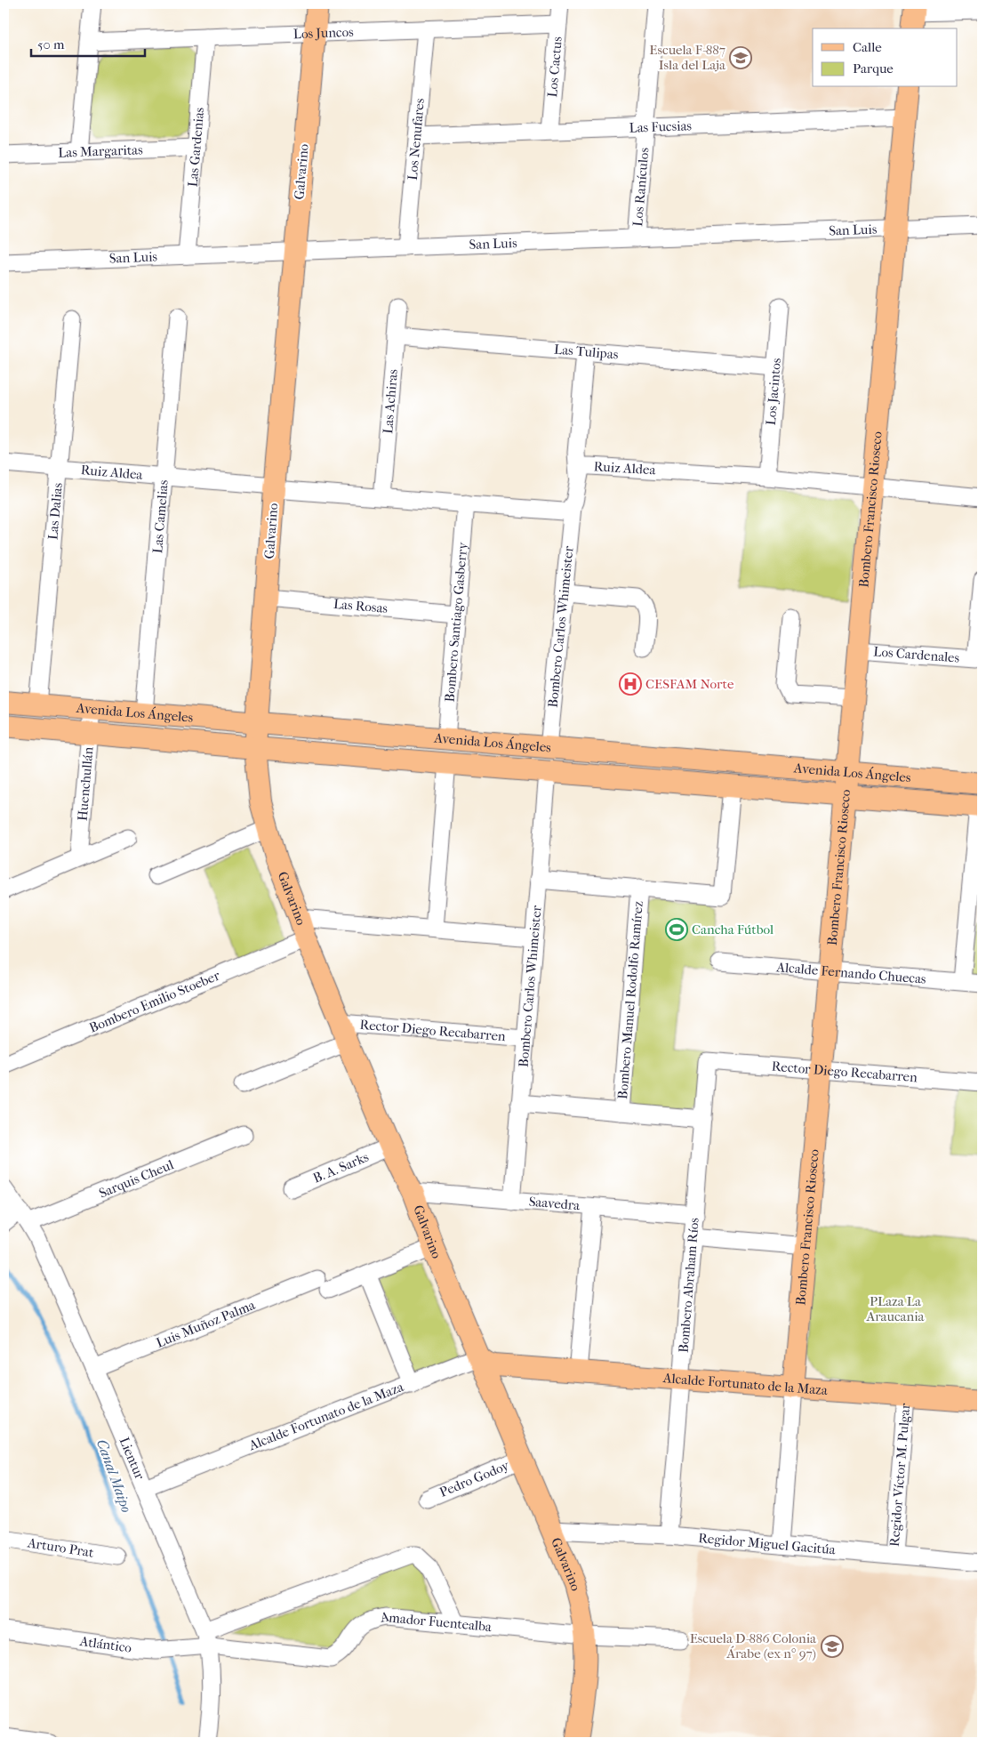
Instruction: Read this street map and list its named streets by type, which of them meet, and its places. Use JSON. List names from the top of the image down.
{
  "streets": {
    "main road": [
      "Galvarino",
      "Bombero Francisco Rioseco",
      "Avenida Los Ángeles",
      "Alcalde Fortunato de la Maza"
    ],
    "street": [
      "Los Juncos",
      "Los Cactus",
      "Las Fucsias",
      "Los Nenufares",
      "Las Gardenias",
      "Las Margaritas",
      "Los Ranículos",
      "San Luis",
      "Las Tulipas",
      "Los Jacintos",
      "Las Achiras",
      "Ruiz Aldea",
      "Las Dalias",
      "Las Camelias",
      "Las Rosas",
      "Bombero Santiago Gasberry",
      "Bombero Carlos Whimeister",
      "Los Cardenales",
      "Huenchullán",
      "Alcalde Fernando Chuecas",
      "Bombero Manuel Rodolfo Ramírez",
      "Bombero Emilio Stoeber",
      "Rector Diego Recabarren",
      "B. A. Sarks",
      "Sarquis Cheul",
      "Saavedra",
      "Bombero Abraham Ríos",
      "Luis Muñoz Palma",
      "Lientur",
      "Regidor Víctor M. Pulgar",
      "Pedro Godoy",
      "Regidor Miguel Gacitúa",
      "Arturo Prat",
      "Amador Fuentealba",
      "Atlántico"
    ]
  },
  "crossings": [
    ["Los Juncos", "Los Cactus"],
    ["Los Juncos", "Los Nenufares"],
    ["Los Juncos", "Las Gardenias"],
    ["Los Juncos", "Galvarino"],
    ["Los Cactus", "Las Fucsias"],
    ["Las Fucsias", "Los Nenufares"],
    ["Las Fucsias", "Los Ranículos"],
    ["Las Fucsias", "Bombero Francisco Rioseco"],
    ["Los Nenufares", "San Luis"],
    ["Las Gardenias", "Las Margaritas"],
    ["Las Gardenias", "San Luis"],
    ["Galvarino", "San Luis"],
    ["Galvarino", "Ruiz Aldea"],
    ["Galvarino", "Las Rosas"],
    ["Galvarino", "Avenida Los Ángeles"],
    ["Galvarino", "Bombero Emilio Stoeber"],
    ["Galvarino", "Rector Diego Recabarren"],
    ["Galvarino", "B. A. Sarks"],
    ["Galvarino", "Saavedra"],
    ["Galvarino", "Luis Muñoz Palma"],
    ["Galvarino", "Alcalde Fortunato de la Maza"],
    ["Galvarino", "Pedro Godoy"],
    ["Galvarino", "Regidor Miguel Gacitúa"],
    ["Galvarino", "Amador Fuentealba"],
    ["Los Ranículos", "San Luis"],
    ["San Luis", "Bombero Francisco Rioseco"],
    ["Las Tulipas", "Los Jacintos"],
    ["Las Tulipas", "Las Achiras"],
    ["Los Jacintos", "Ruiz Aldea"],
    ["Las Achiras", "Ruiz Aldea"],
    ["Ruiz Aldea", "Bombero Francisco Rioseco"],
    ["Ruiz Aldea", "Las Dalias"],
    ["Ruiz Aldea", "Las Camelias"],
    ["Ruiz Aldea", "Bombero Santiago Gasberry"],
    ["Ruiz Aldea", "Bombero Carlos Whimeister"],
    ["Bombero Francisco Rioseco", "Los Cardenales"],
    ["Bombero Francisco Rioseco", "Avenida Los Ángeles"],
    ["Bombero Francisco Rioseco", "Alcalde Fernando Chuecas"],
    ["Bombero Francisco Rioseco", "Rector Diego Recabarren"],
    ["Bombero Francisco Rioseco", "Alcalde Fortunato de la Maza"],
    ["Bombero Francisco Rioseco", "Regidor Miguel Gacitúa"],
    ["Las Dalias", "Avenida Los Ángeles"],
    ["Las Camelias", "Avenida Los Ángeles"],
    ["Las Rosas", "Bombero Santiago Gasberry"],
    ["Bombero Santiago Gasberry", "Avenida Los Ángeles"],
    ["Bombero Carlos Whimeister", "Avenida Los Ángeles"],
    ["Bombero Carlos Whimeister", "Rector Diego Recabarren"],
    ["Bombero Carlos Whimeister", "Saavedra"],
    ["Avenida Los Ángeles", "Huenchullán"],
    ["Rector Diego Recabarren", "Bombero Abraham Ríos"],
    ["Sarquis Cheul", "Lientur"],
    ["Saavedra", "Bombero Abraham Ríos"],
    ["Bombero Abraham Ríos", "Alcalde Fortunato de la Maza"],
    ["Bombero Abraham Ríos", "Regidor Miguel Gacitúa"],
    ["Luis Muñoz Palma", "Lientur"],
    ["Alcalde Fortunato de la Maza", "Lientur"],
    ["Alcalde Fortunato de la Maza", "Regidor Víctor M. Pulgar"],
    ["Lientur", "Amador Fuentealba"],
    ["Lientur", "Atlántico"],
    ["Regidor Víctor M. Pulgar", "Regidor Miguel Gacitúa"],
    ["Amador Fuentealba", "Atlántico"]
  ],
  "water": ["Canal Maipo"],
  "parks": ["PLaza La Araucania"],
  "places": {
    "school or university": ["Escuela F-887 Isla del Laja", "Escuela D-886 Colonia Árabe (ex n° 97)"],
    "hospital": ["CESFAM Norte"],
    "sports": ["Cancha Fútbol"]
  },
  "legend": ["Calle", "Parque"],
  "scale_bar": "50 m"
}
